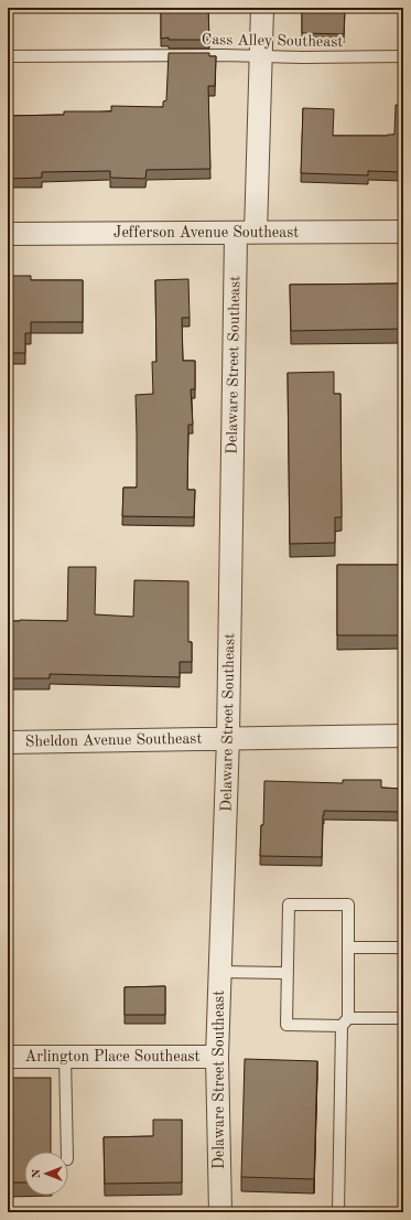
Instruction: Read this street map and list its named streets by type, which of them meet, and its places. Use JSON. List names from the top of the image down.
{
  "streets": {
    "street": [
      "Jefferson Avenue Southeast",
      "Delaware Street Southeast",
      "Sheldon Avenue Southeast",
      "Arlington Place Southeast"
    ],
    "lane": ["Cass Alley Southeast"]
  },
  "crossings": [
    ["Cass Alley Southeast", "Delaware Street Southeast"],
    ["Jefferson Avenue Southeast", "Delaware Street Southeast"],
    ["Delaware Street Southeast", "Sheldon Avenue Southeast"],
    ["Delaware Street Southeast", "Arlington Place Southeast"]
  ],
  "north": "left"
}
